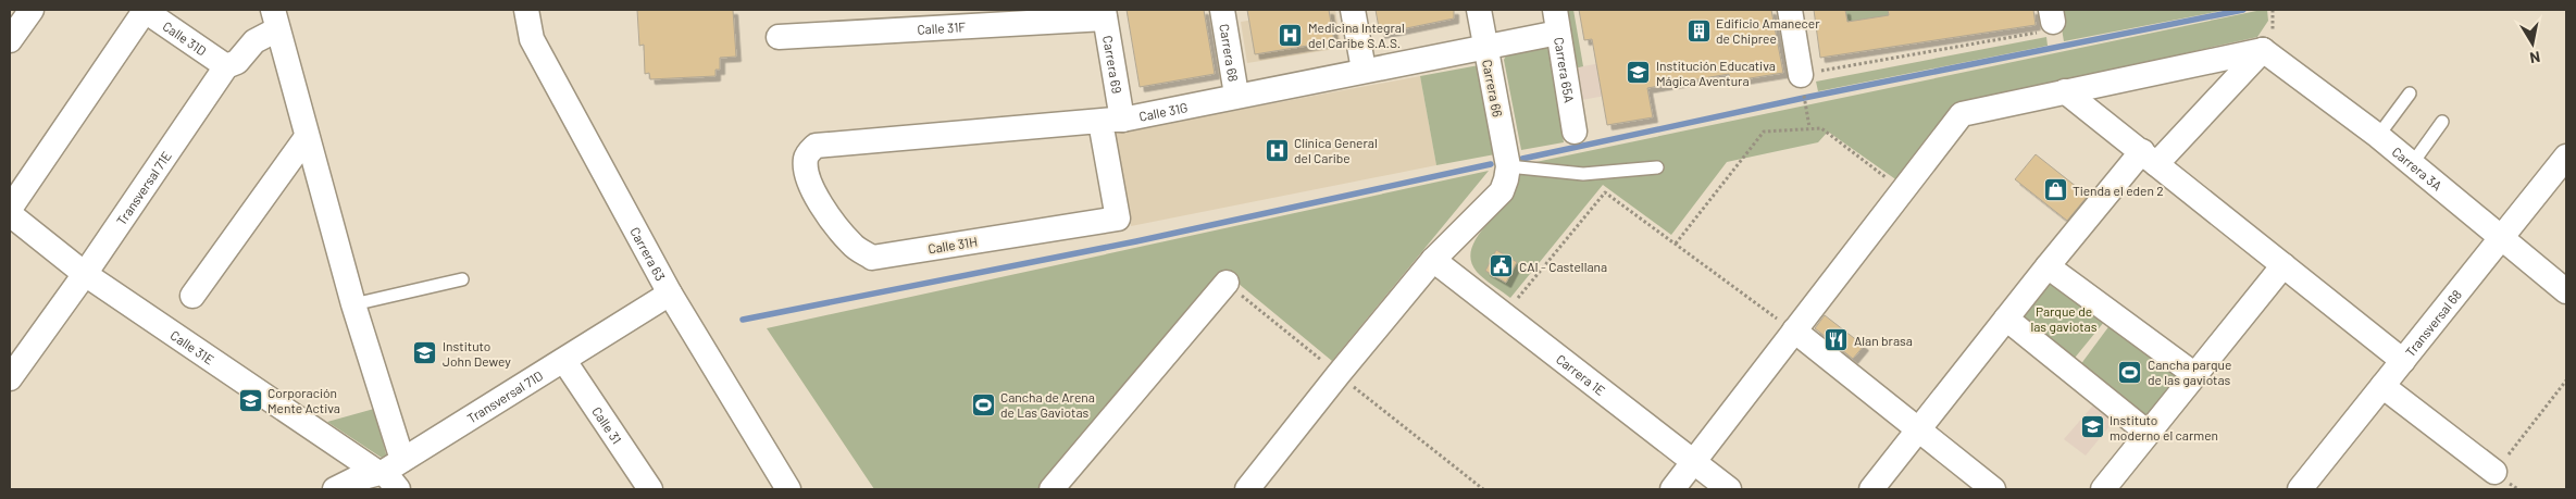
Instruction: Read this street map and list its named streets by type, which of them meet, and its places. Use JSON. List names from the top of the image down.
{
  "streets": {
    "street": [
      "Calle 31F",
      "Calle 31D",
      "Carrera 68",
      "Carrera 69",
      "Carrera 65A",
      "Carrera 66",
      "Calle 31G",
      "Carrera 3A",
      "Transversal 71E",
      "Calle 31H",
      "Carrera 63",
      "Transversal 68",
      "Calle 31E",
      "Carrera 1E",
      "Transversal 71D",
      "Calle 31"
    ]
  },
  "crossings": [
    ["Calle 31F", "Carrera 69"],
    ["Calle 31D", "Transversal 71E"],
    ["Carrera 68", "Calle 31G"],
    ["Carrera 69", "Calle 31G"],
    ["Carrera 69", "Calle 31H"],
    ["Carrera 65A", "Calle 31G"],
    ["Carrera 66", "Calle 31G"],
    ["Calle 31G", "Calle 31H"],
    ["Carrera 3A", "Transversal 68"],
    ["Transversal 71E", "Calle 31E"],
    ["Carrera 63", "Transversal 71D"],
    ["Calle 31E", "Transversal 71D"],
    ["Transversal 71D", "Calle 31"]
  ],
  "parks": ["Parque de las gaviotas"],
  "places": {
    "building": ["Edificio Amanecer de Chipree"],
    "hospital": ["Medicina Integral del Caribe S.A.S.", "Clínica General del Caribe"],
    "school or university": [
      "Institución Educativa Mágica Aventura",
      "Instituto John Dewey",
      "Corporación Mente Activa",
      "Instituto moderno el carmen"
    ],
    "shop": ["Tienda el eden 2"],
    "public building": ["CAI - Castellana"],
    "restaurant": ["Alan brasa"],
    "sports": ["Cancha parque de las gaviotas", "Cancha de Arena de Las Gaviotas"]
  },
  "north": "bottom"
}
